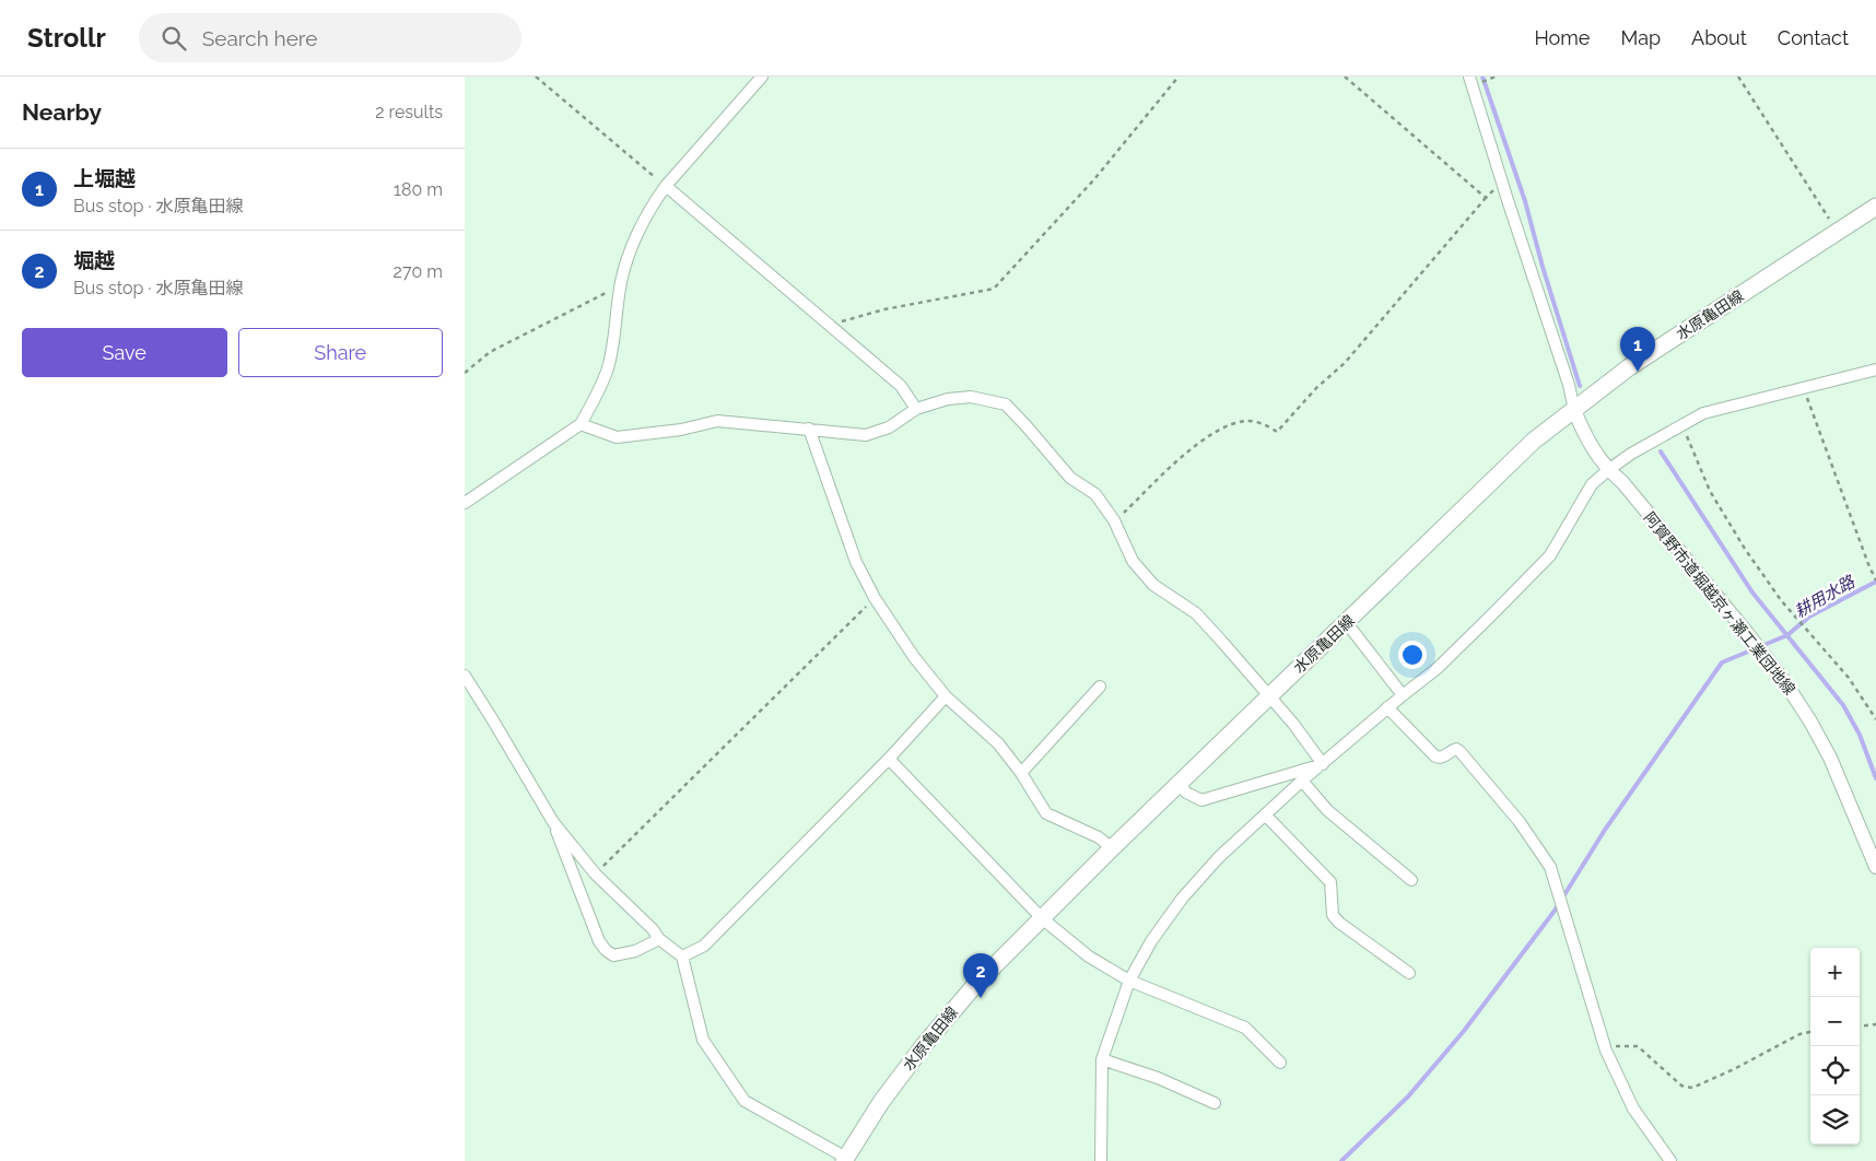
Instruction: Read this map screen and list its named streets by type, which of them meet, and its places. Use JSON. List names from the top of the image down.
{
  "streets": {
    "main road": ["水原亀田線"],
    "street": ["阿賀野市道堀越京ヶ瀬工業団地線"]
  },
  "crossings": [
    ["水原亀田線", "阿賀野市道堀越京ヶ瀬工業団地線"]
  ],
  "water": ["耕用水路"],
  "page": {
    "header": "Strollr",
    "search": "Search here",
    "nav": [
      "Home",
      "Map",
      "About",
      "Contact"
    ],
    "heading": ["Nearby", "2 results"],
    "list": [
      {
        "mark": "1",
        "name": "上堀越",
        "note": "Bus stop · 水原亀田線",
        "value": "180 m"
      },
      {
        "mark": "2",
        "name": "堀越",
        "note": "Bus stop · 水原亀田線",
        "value": "270 m"
      }
    ],
    "buttons": ["Save", "Share"],
    "pins": ["1", "2"],
    "map_buttons": ["+", "−"]
  }
}
